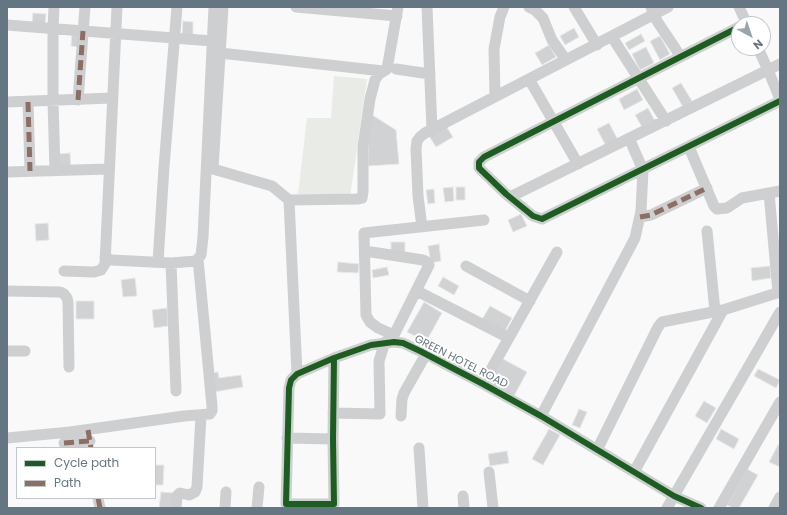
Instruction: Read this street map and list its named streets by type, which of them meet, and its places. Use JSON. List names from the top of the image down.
{
  "streets": {
    "street": ["GREEN HOTEL ROAD"]
  },
  "legend": ["Cycle path", "Path"],
  "north": "bottom right"
}
